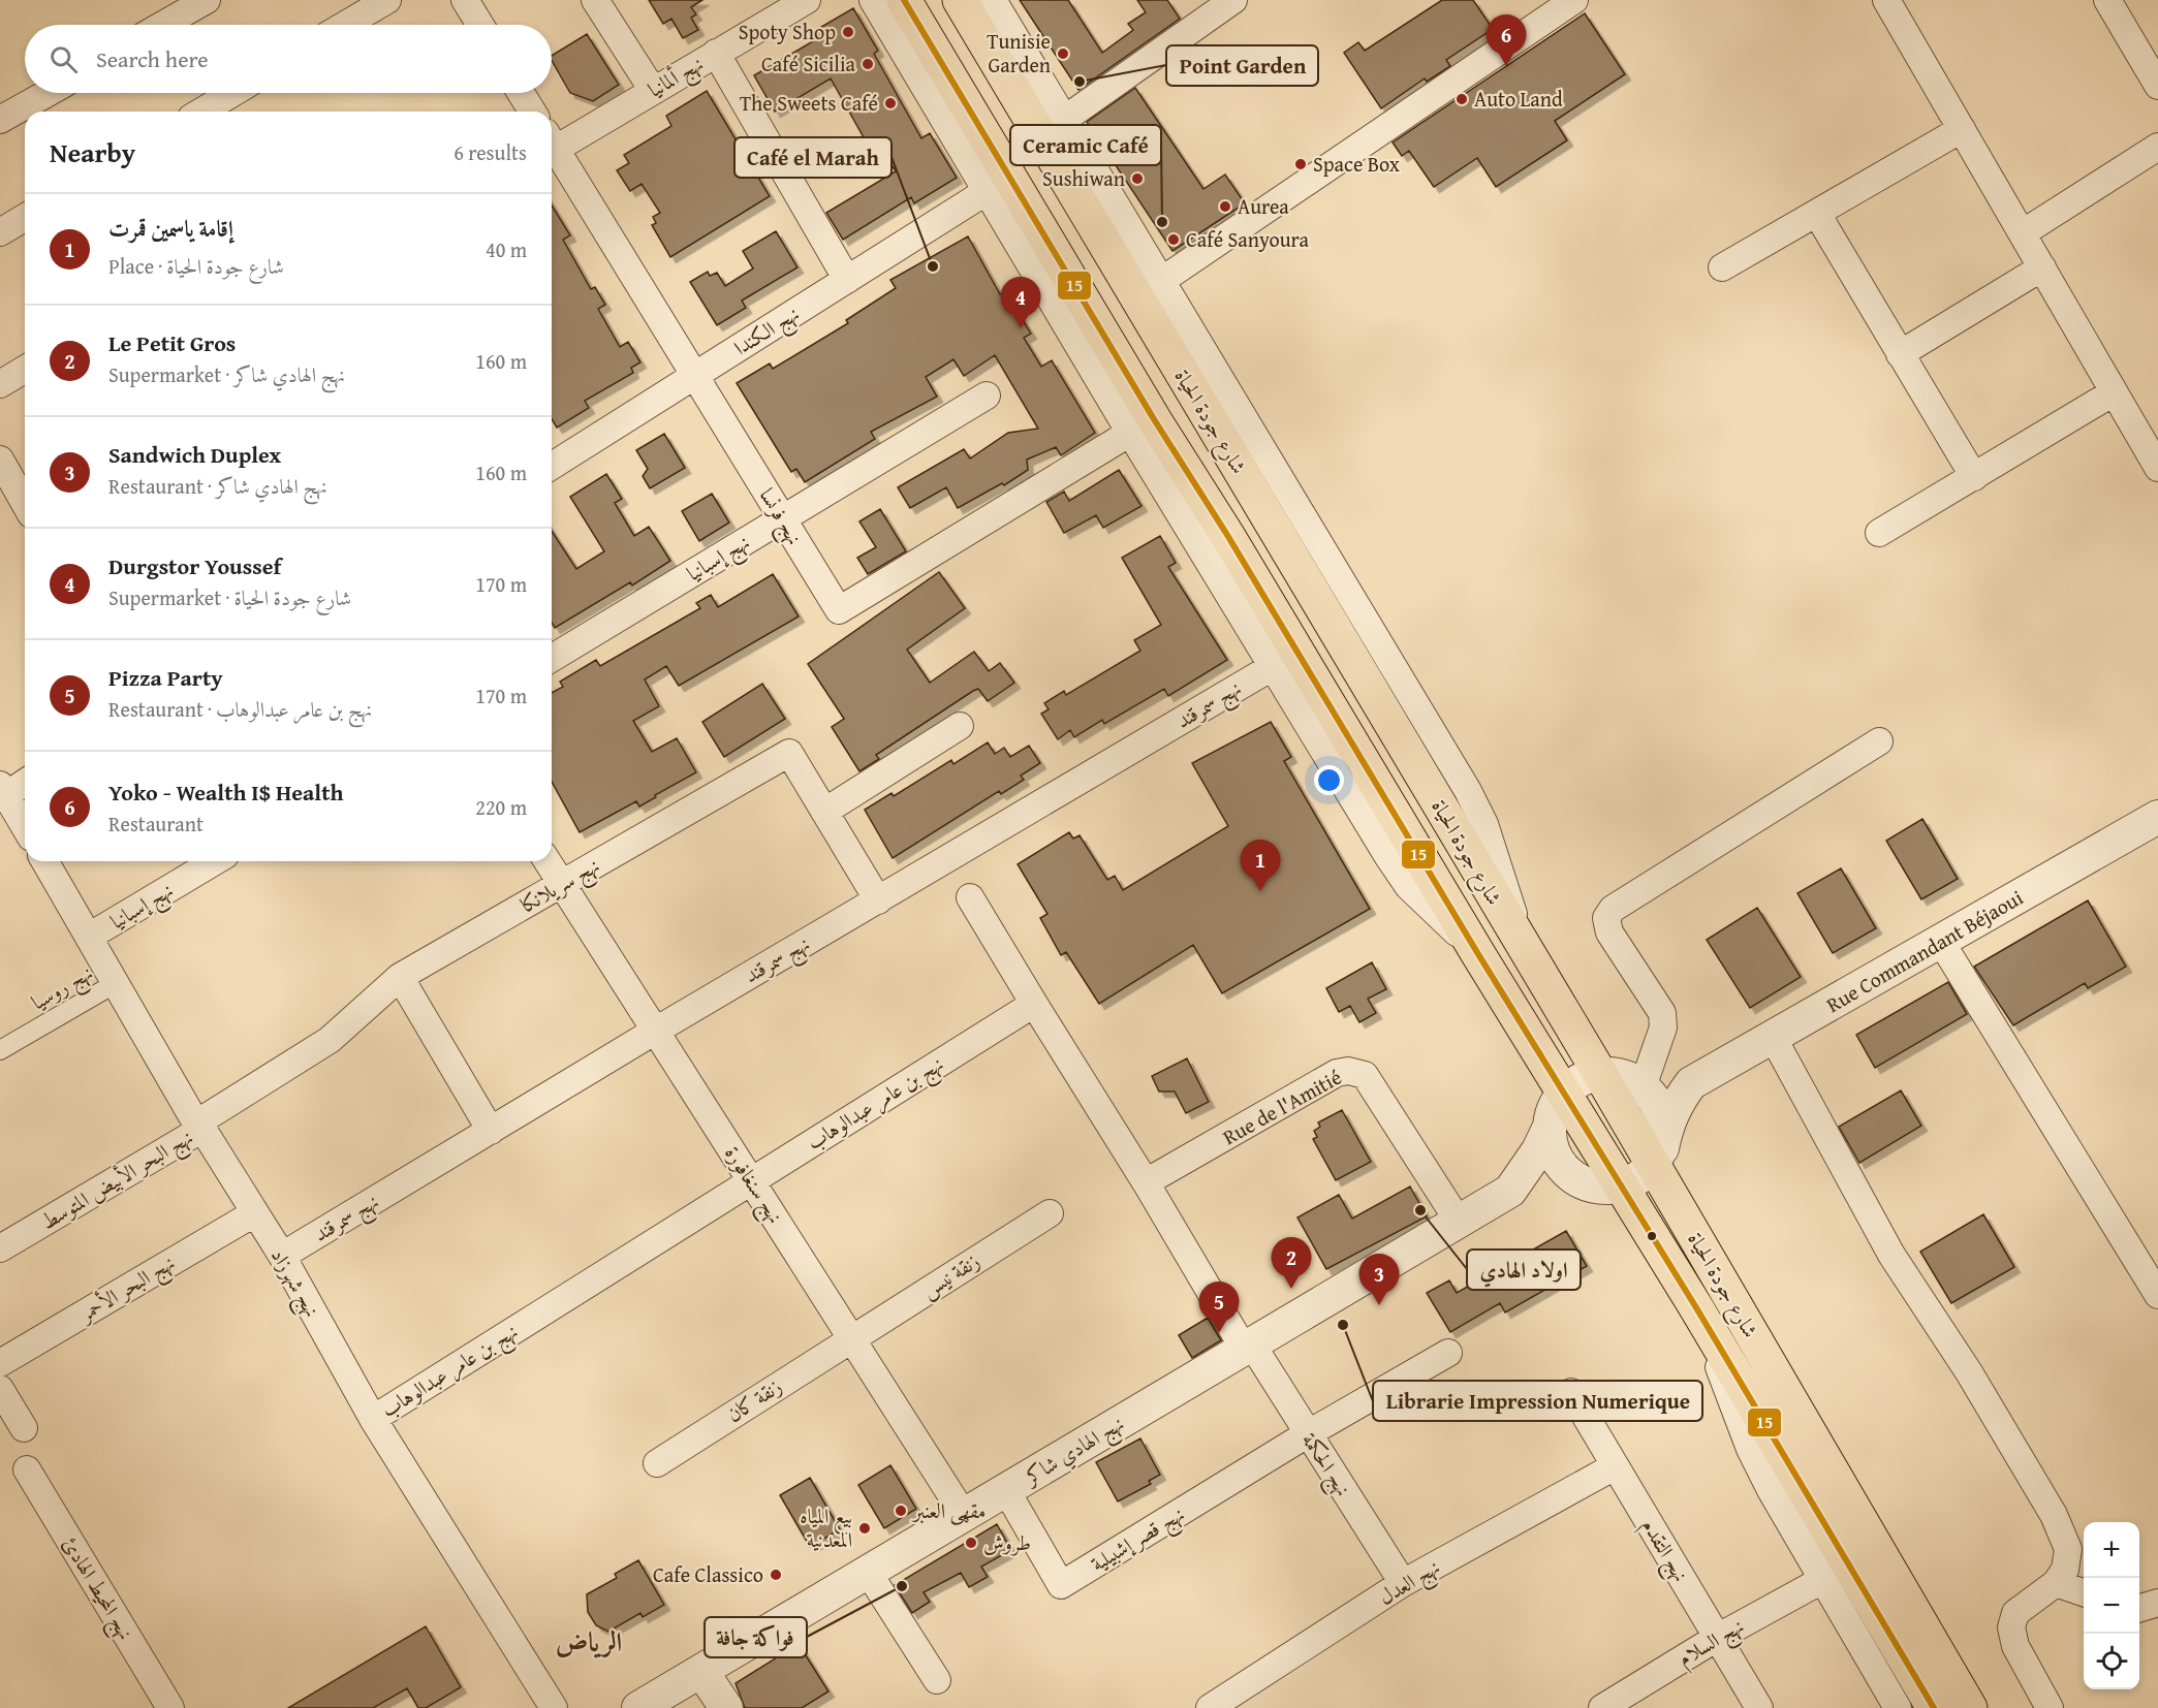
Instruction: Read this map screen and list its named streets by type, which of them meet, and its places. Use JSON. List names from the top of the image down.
{
  "streets": {
    "highway": ["شارع جودة الحياة"],
    "street": [
      "نهج ألمانيا",
      "نهج الكندا",
      "نهج فرنسا",
      "نهج إسبانيا",
      "نهج سمرقند",
      "نهج سريلانكا",
      "Rue Commandant Béjaoui",
      "نهج روسيا",
      "نهج بن عامر عبدالوهاب",
      "Rue de l'Amitié",
      "نهج البحر الأبيض المتوسط",
      "نهج سنغافورة",
      "زنقة نيس",
      "نهج شهرزاد",
      "نهج البحر الأحمر",
      "زنقة كان",
      "نهج الهادي شاكر",
      "نهج الحكمة",
      "نهج قصر إشبيلية",
      "نهج التقدم",
      "نهج العدل",
      "نهج المحيط الهادئ",
      "نهج السلام"
    ]
  },
  "crossings": [
    ["نهج الكندا", "نهج فرنسا"],
    ["نهج فرنسا", "نهج إسبانيا"],
    ["نهج إسبانيا", "نهج شهرزاد"],
    ["نهج سمرقند", "نهج سريلانكا"],
    ["نهج سمرقند", "نهج سنغافورة"],
    ["نهج سمرقند", "نهج شهرزاد"],
    ["نهج سريلانكا", "نهج البحر الأبيض المتوسط"],
    ["نهج سريلانكا", "نهج سنغافورة"],
    ["نهج سريلانكا", "نهج شهرزاد"],
    ["نهج روسيا", "نهج شهرزاد"],
    ["نهج بن عامر عبدالوهاب", "نهج سنغافورة"],
    ["نهج بن عامر عبدالوهاب", "نهج شهرزاد"],
    ["Rue de l'Amitié", "نهج الهادي شاكر"],
    ["نهج البحر الأبيض المتوسط", "نهج شهرزاد"],
    ["نهج سنغافورة", "زنقة نيس"],
    ["نهج سنغافورة", "زنقة كان"],
    ["نهج سنغافورة", "نهج الهادي شاكر"],
    ["زنقة نيس", "زنقة كان"],
    ["نهج شهرزاد", "نهج البحر الأحمر"],
    ["نهج الهادي شاكر", "نهج الحكمة"],
    ["نهج الهادي شاكر", "نهج قصر إشبيلية"],
    ["نهج الحكمة", "نهج قصر إشبيلية"],
    ["نهج الحكمة", "نهج العدل"],
    ["نهج التقدم", "نهج العدل"],
    ["نهج التقدم", "نهج السلام"]
  ],
  "districts": ["الرياض"],
  "places": [
    "Spoty Shop",
    "Tunisie Garden",
    "Café Sicilia",
    "Point Garden",
    "Auto Land",
    "The Sweets Café",
    "Space Box",
    "Sushiwan",
    "Aurea",
    "Ceramic Café",
    "Café Sanyoura",
    "Café el Marah",
    "اولاد الهادي",
    "Librarie Impression Numerique",
    "مقهى العنبر",
    "بيع المياه المعدنية",
    "طروش",
    "Cafe Classico",
    "فواكة جافة"
  ],
  "lines": ["transit line 15"],
  "page": {
    "pins": [
      "6",
      "4",
      "1",
      "2",
      "3",
      "5"
    ],
    "search": "Search here",
    "heading": ["Nearby", "6 results"],
    "list": [
      {
        "mark": "1",
        "name": "إقامة ياسمين قمرت",
        "note": "Place · شارع جودة الحياة",
        "value": "40 m"
      },
      {
        "mark": "2",
        "name": "Le Petit Gros",
        "note": "Supermarket · نهج الهادي شاكر",
        "value": "160 m"
      },
      {
        "mark": "3",
        "name": "Sandwich Duplex",
        "note": "Restaurant · نهج الهادي شاكر",
        "value": "160 m"
      },
      {
        "mark": "4",
        "name": "Durgstor Youssef",
        "note": "Supermarket · شارع جودة الحياة",
        "value": "170 m"
      },
      {
        "mark": "5",
        "name": "Pizza Party",
        "note": "Restaurant · نهج بن عامر عبدالوهاب",
        "value": "170 m"
      },
      {
        "mark": "6",
        "name": "Yoko - Wealth I$ Health",
        "note": "Restaurant",
        "value": "220 m"
      }
    ],
    "map_buttons": ["+", "−"]
  }
}
